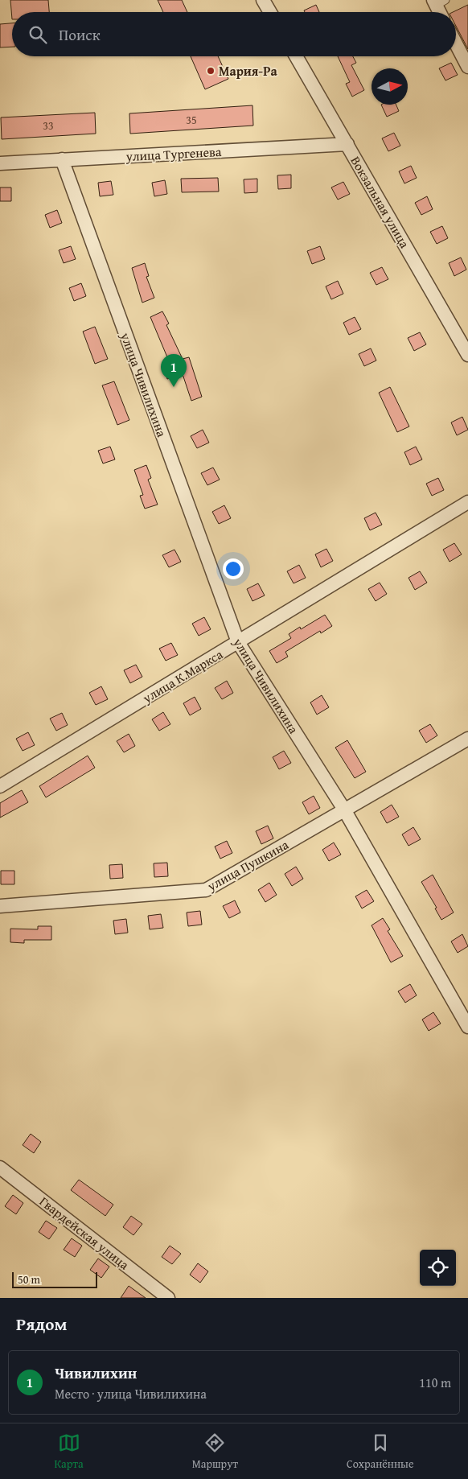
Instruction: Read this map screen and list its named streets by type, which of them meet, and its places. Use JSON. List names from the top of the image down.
{
  "streets": {
    "street": [
      "улица Тургенева",
      "Вокзальная улица",
      "улица Чивилихина",
      "улица К.Маркса",
      "улица Пушкина",
      "Гвардейская улица"
    ]
  },
  "crossings": [
    ["улица Тургенева", "Вокзальная улица"],
    ["улица Тургенева", "улица Чивилихина"],
    ["улица Чивилихина", "улица К.Маркса"],
    ["улица Чивилихина", "улица Пушкина"]
  ],
  "places": ["Мария-Ра"],
  "house_numbers": ["35", "33"],
  "scale_bar": "50 m",
  "north": "right",
  "page": {
    "search": "Поиск",
    "pins": "1",
    "scale": "50 m",
    "heading": "Рядом",
    "list": [
      {
        "mark": "1",
        "name": "Чивилихин",
        "note": "Место · улица Чивилихина",
        "value": "110 m"
      }
    ],
    "nav": ["Карта", "Маршрут", "Сохранённые"]
  }
}
